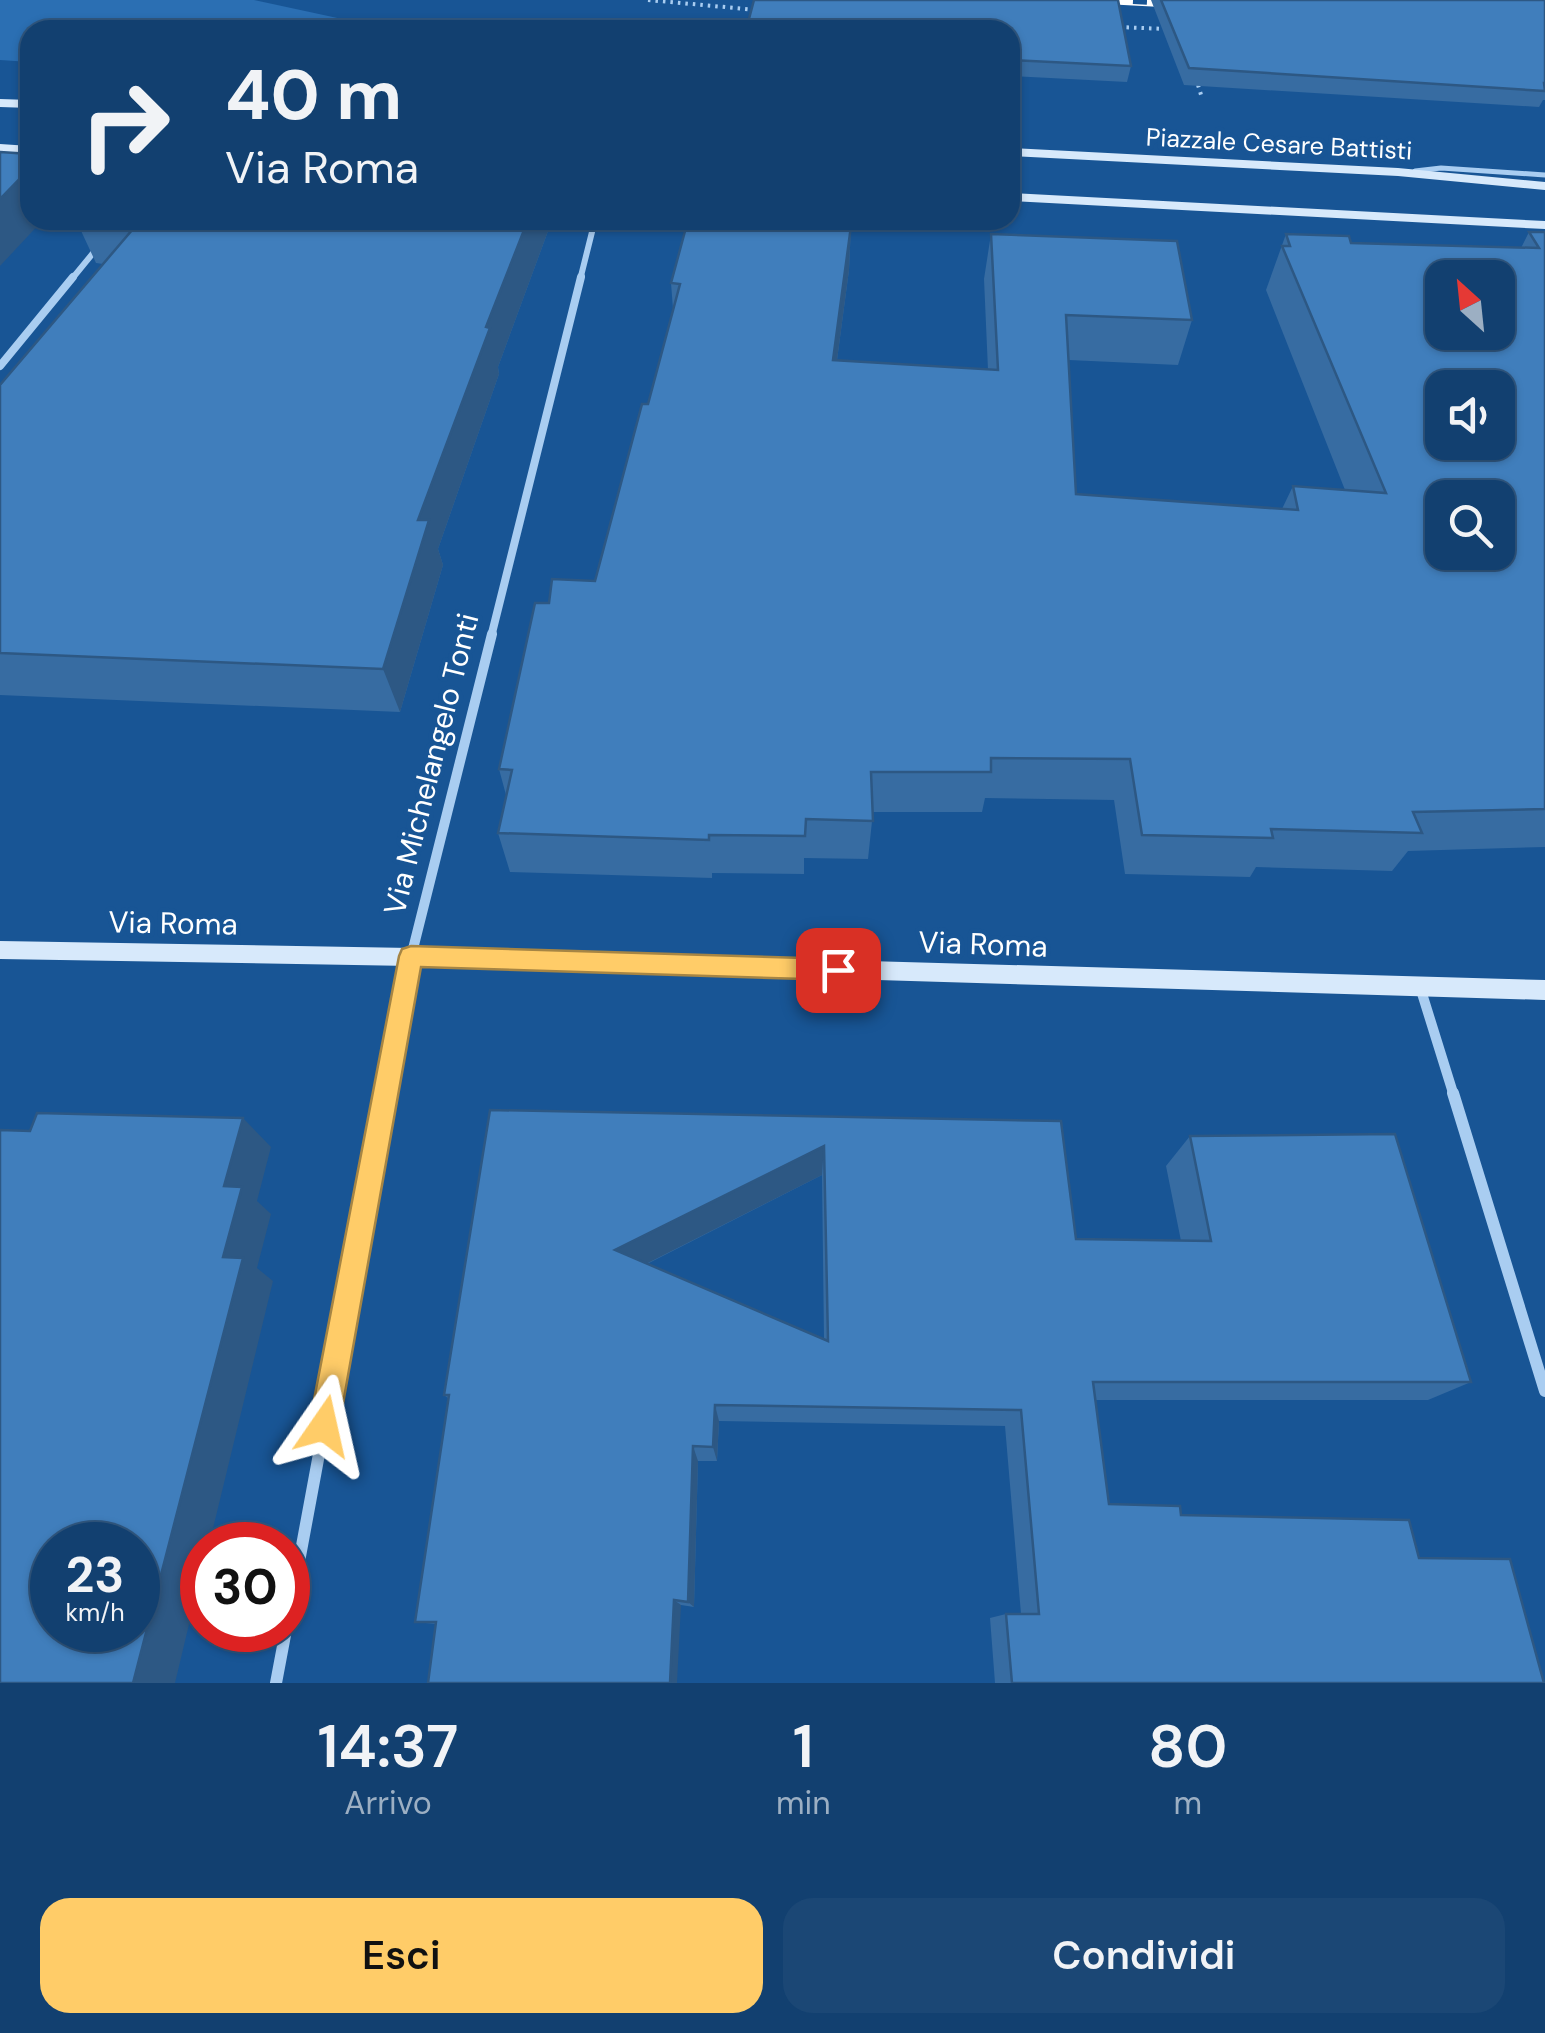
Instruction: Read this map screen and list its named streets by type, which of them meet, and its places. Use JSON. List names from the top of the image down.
{
  "streets": {
    "street": ["Piazzale Cesare Battisti", "Via Michelangelo Tonti", "Via Roma"]
  },
  "crossings": [
    ["Via Michelangelo Tonti", "Via Roma"]
  ],
  "north": "top left",
  "page": {
    "turn": ["40 m", "Via Roma"],
    "speed": "23 km/h",
    "limit": "30",
    "eta": [
      "14:37",
      "Arrivo",
      "1",
      "min",
      "80",
      "m"
    ],
    "buttons": ["Esci", "Condividi"]
  }
}
